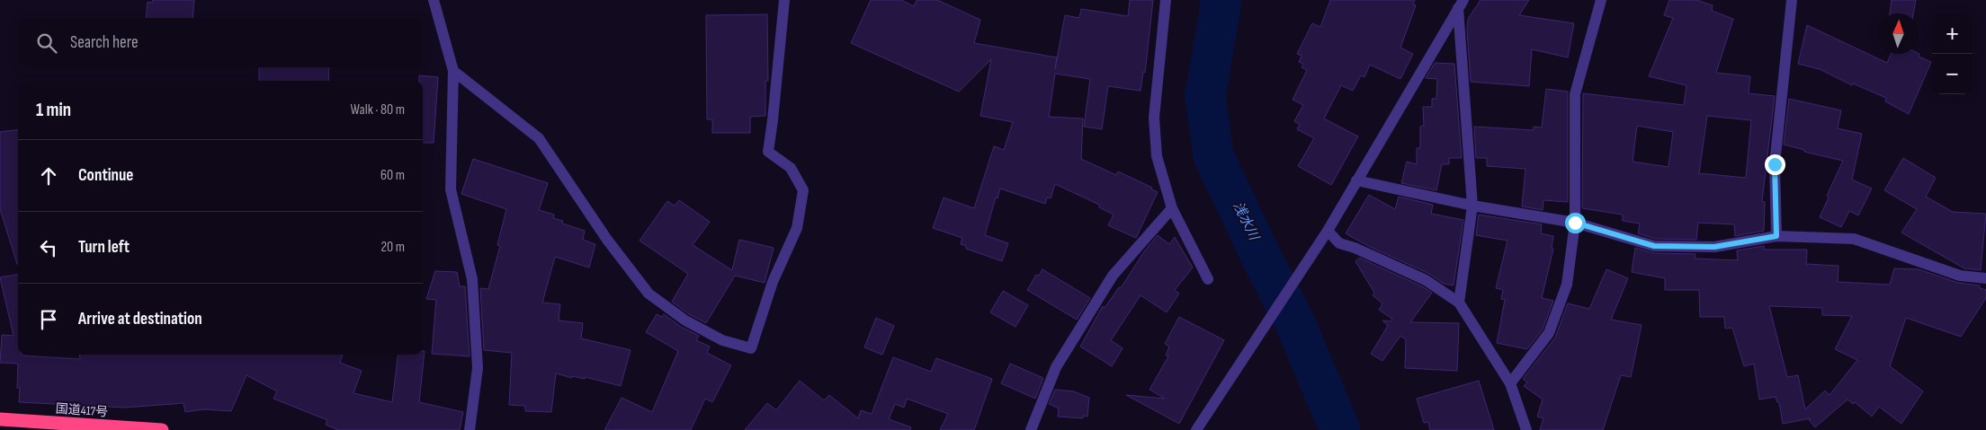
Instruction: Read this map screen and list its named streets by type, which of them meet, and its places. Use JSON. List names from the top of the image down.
{
  "streets": {
    "highway": ["国道417号"]
  },
  "water": ["浅水川"],
  "north": "top",
  "page": {
    "map_buttons": ["+", "−"],
    "search": "Search here",
    "heading": ["1 min", "Walk · 80 m"],
    "list": [
      ["Continue", "60 m"],
      ["Turn left", "20 m"],
      "Arrive at destination"
    ]
  }
}
